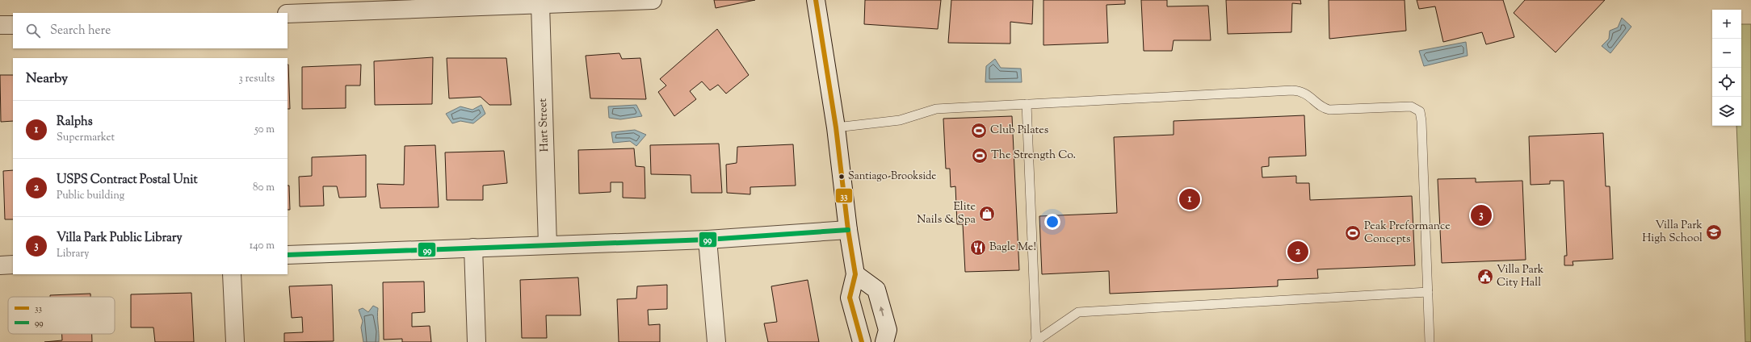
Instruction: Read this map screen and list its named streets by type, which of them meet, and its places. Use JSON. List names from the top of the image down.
{
  "streets": {
    "street": ["Hart Street"]
  },
  "places": {
    "sports": ["Club Pilates", "The Strength Co.", "Peak Preformance Concepts"],
    "other": ["Santiago-Brookside"],
    "shop": ["Elite Nails & Spa"],
    "school or university": ["Villa Park High School"],
    "restaurant": ["Bagle Me!"],
    "public building": ["Villa Park City Hall"]
  },
  "lines": ["transit line 33", "transit line 99"],
  "legend": ["33", "99"],
  "page": {
    "map_buttons": ["+", "−"],
    "search": "Search here",
    "heading": ["Nearby", "3 results"],
    "list": [
      {
        "mark": "1",
        "name": "Ralphs",
        "note": "Supermarket",
        "value": "50 m"
      },
      {
        "mark": "2",
        "name": "USPS Contract Postal Unit",
        "note": "Public building",
        "value": "80 m"
      },
      {
        "mark": "3",
        "name": "Villa Park Public Library",
        "note": "Library",
        "value": "140 m"
      }
    ],
    "pins": ["1", "3", "2"]
  }
}
